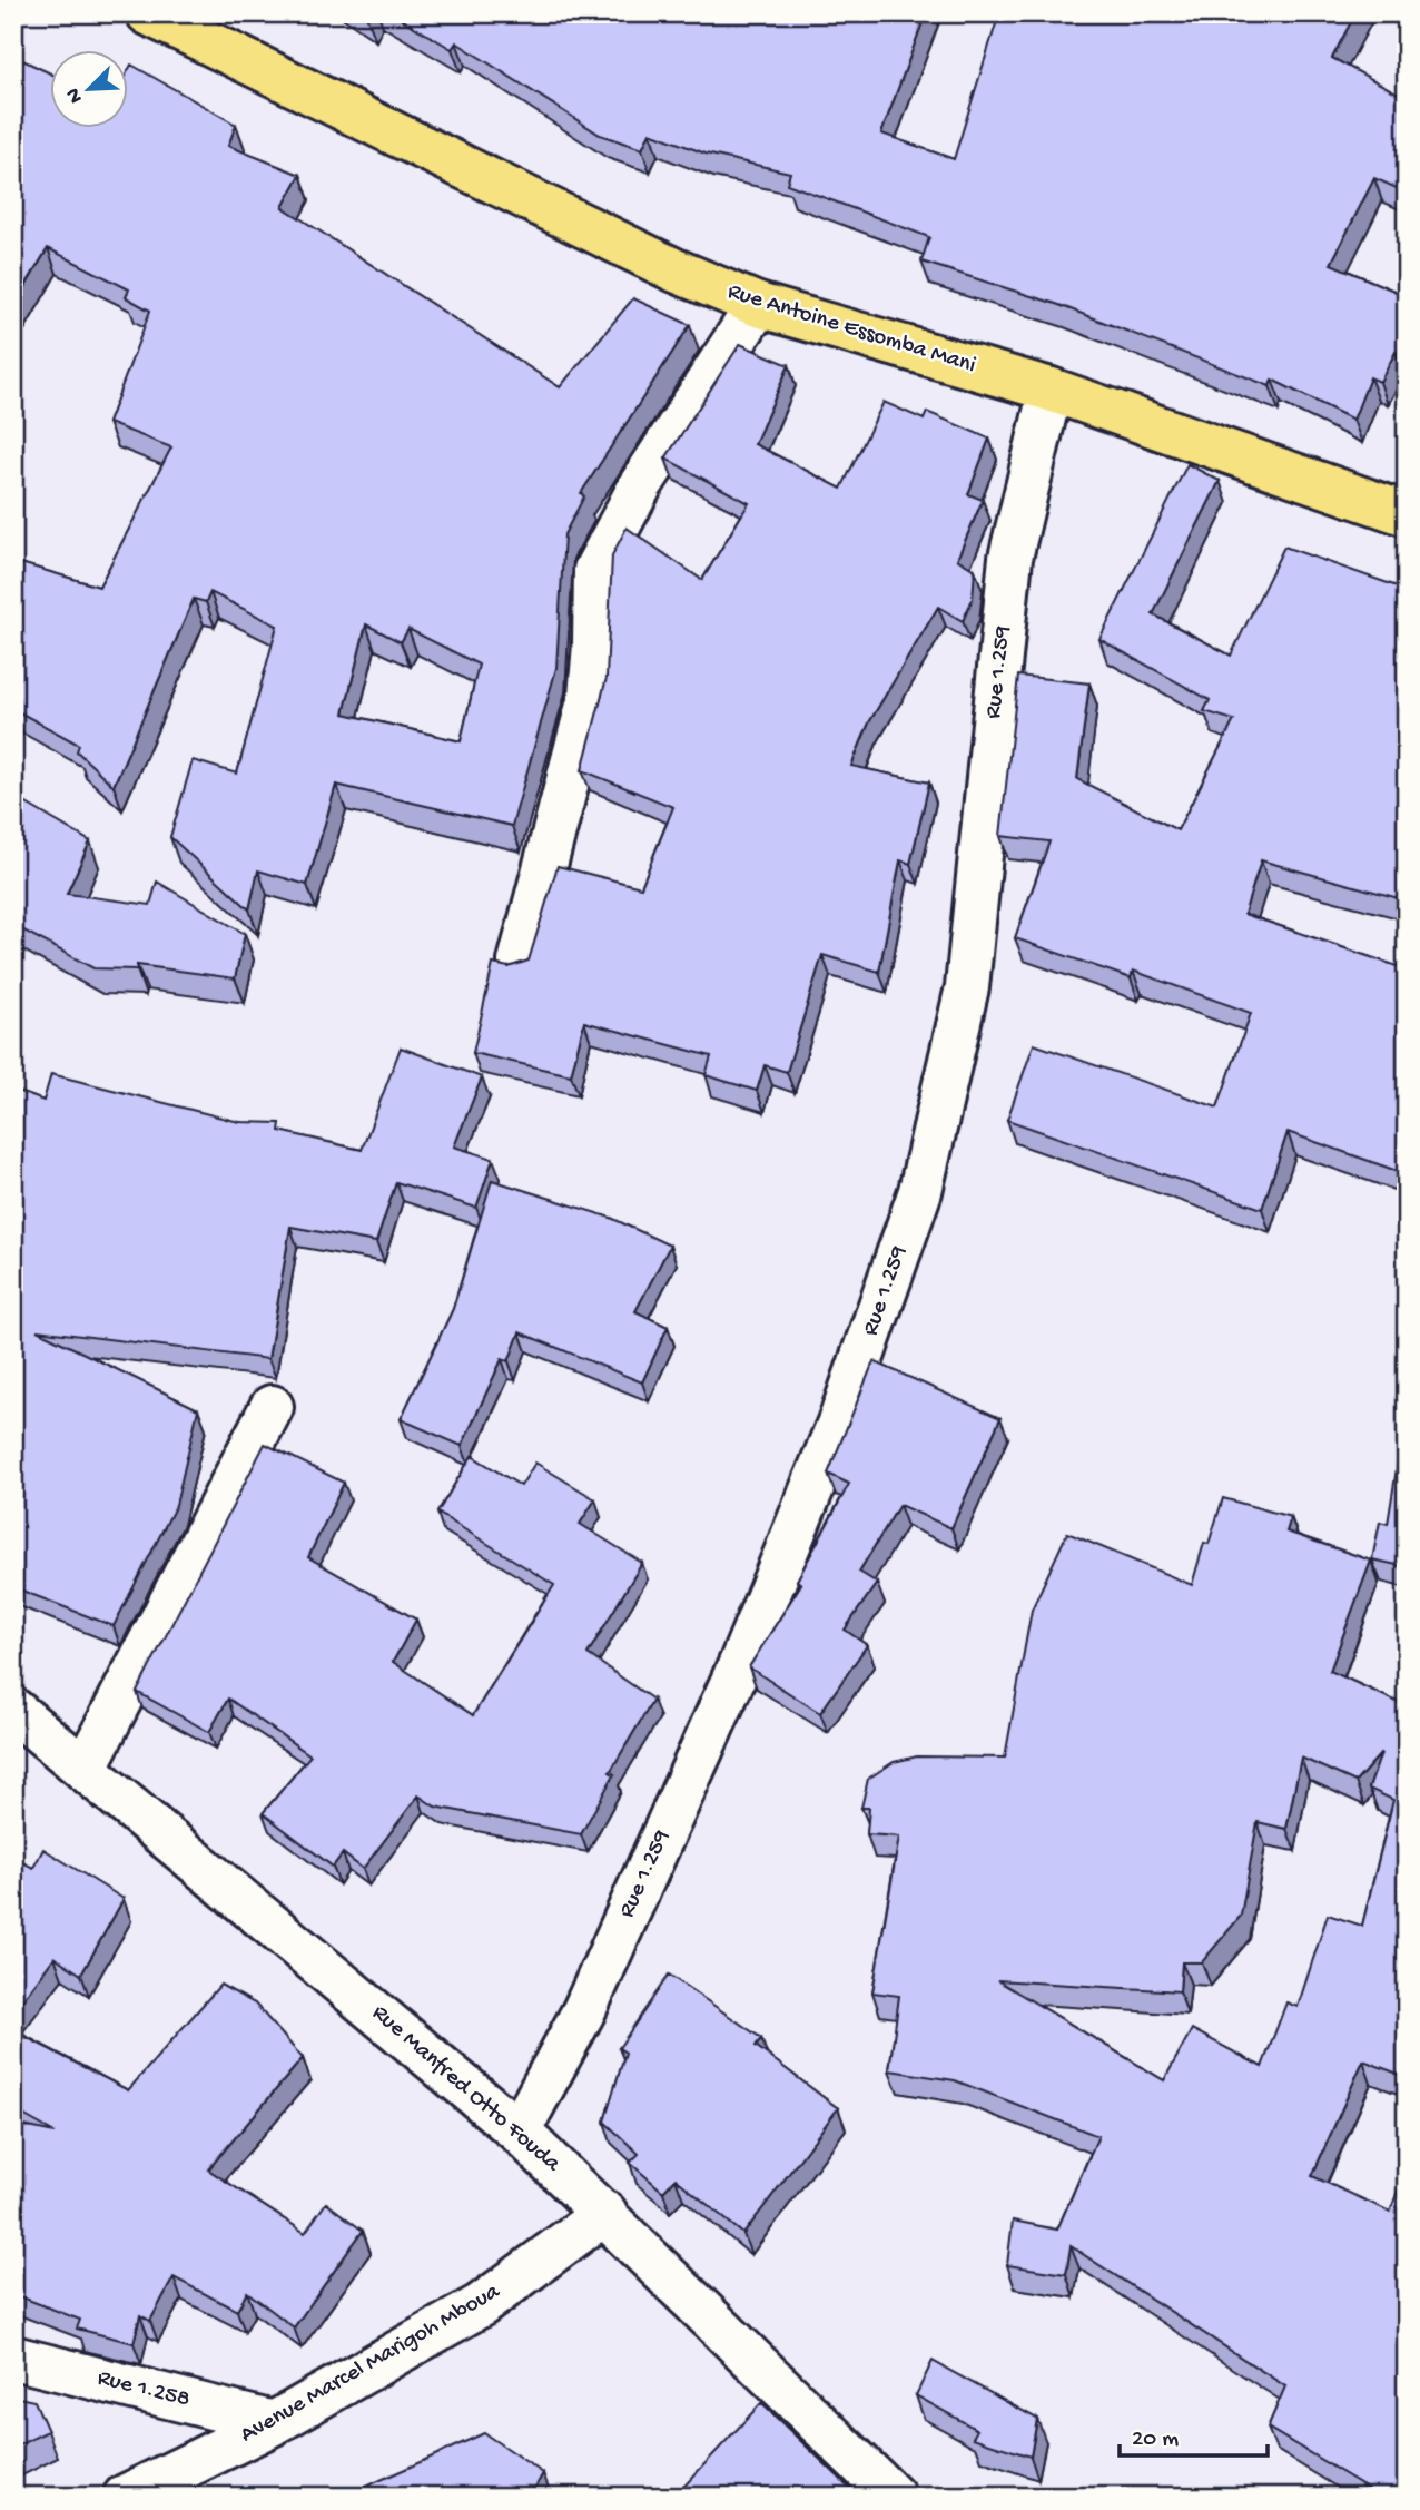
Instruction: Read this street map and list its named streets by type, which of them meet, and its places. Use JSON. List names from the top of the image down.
{
  "streets": {
    "main road": ["Rue Antoine Essomba Mani"],
    "street": [
      "Rue 1.259",
      "Rue Manfred Otto Fouda",
      "Avenue Marcel Marigoh Mboua",
      "Rue 1.258"
    ]
  },
  "crossings": [
    ["Rue Antoine Essomba Mani", "Rue 1.259"],
    ["Rue 1.259", "Rue Manfred Otto Fouda"],
    ["Rue Manfred Otto Fouda", "Avenue Marcel Marigoh Mboua"],
    ["Avenue Marcel Marigoh Mboua", "Rue 1.258"]
  ],
  "scale_bar": "20 m",
  "north": "bottom left"
}
